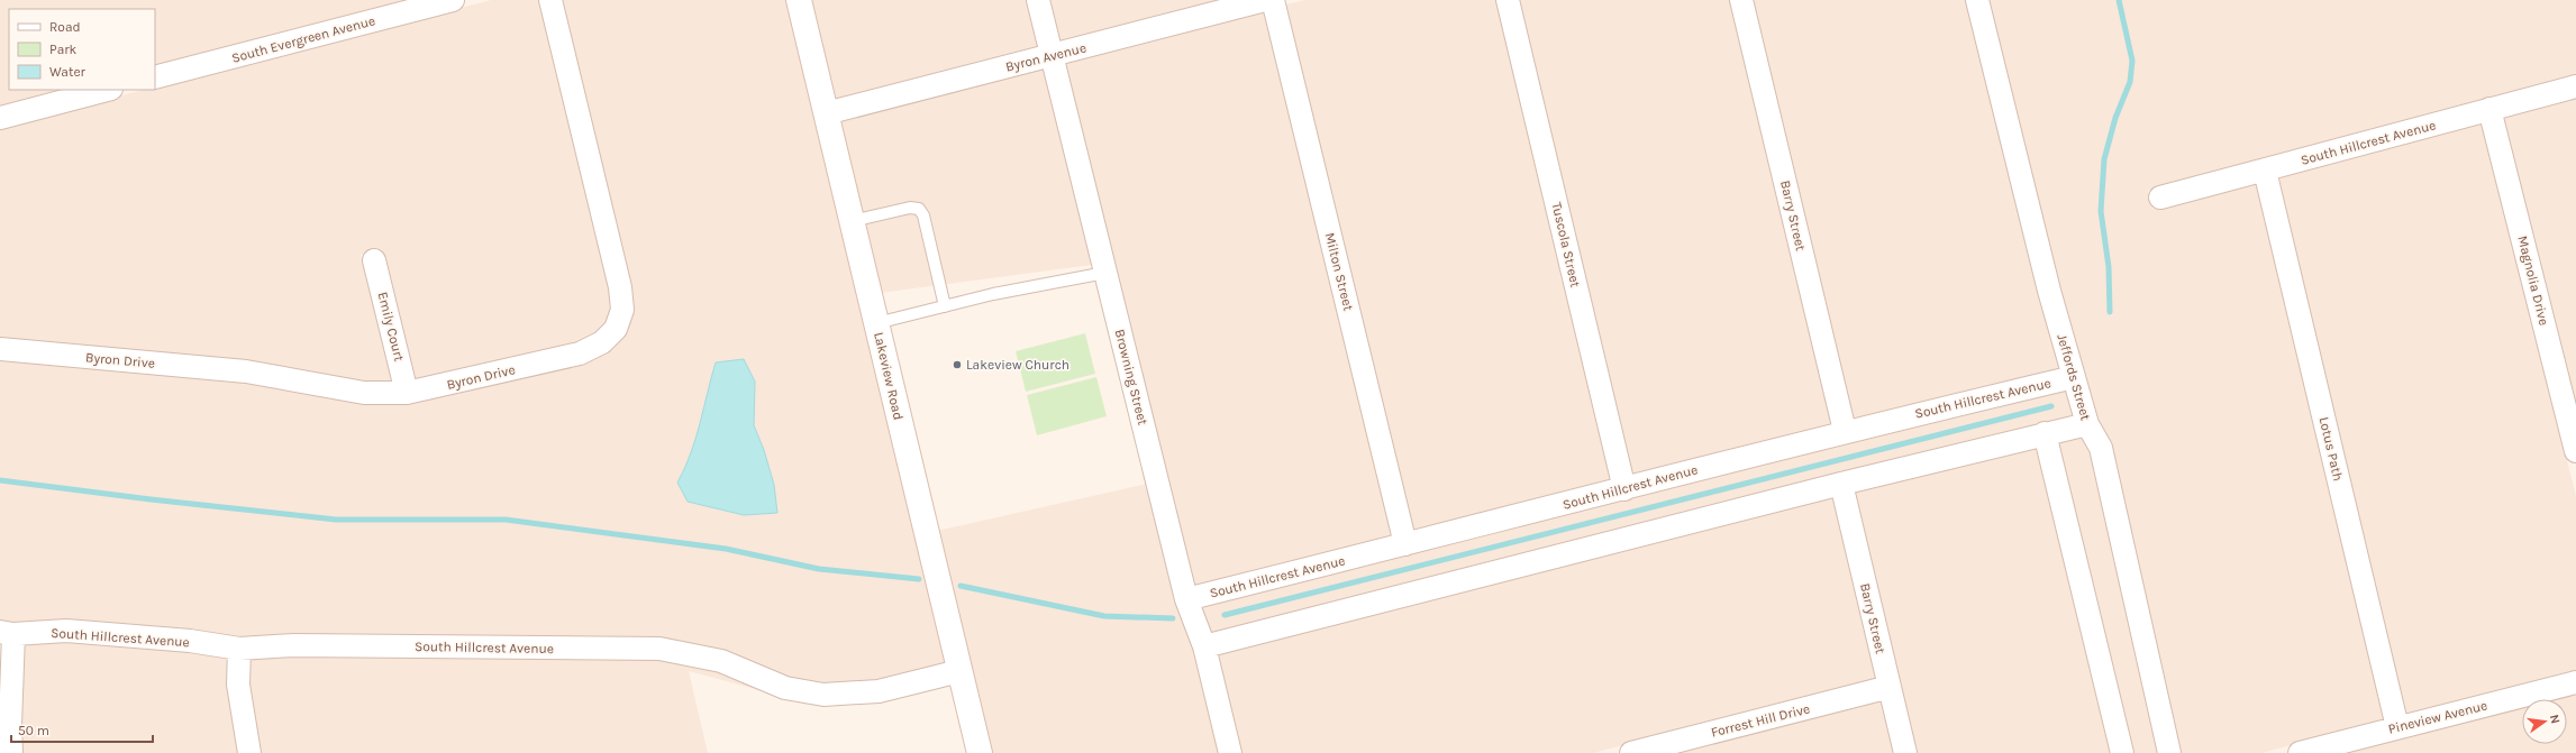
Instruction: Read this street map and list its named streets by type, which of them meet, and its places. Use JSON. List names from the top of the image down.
{
  "streets": {
    "street": [
      "South Evergreen Avenue",
      "Byron Avenue",
      "South Hillcrest Avenue",
      "Barry Street",
      "Tuscola Street",
      "Milton Street",
      "Magnolia Drive",
      "Emily Court",
      "Byron Drive",
      "Lakeview Road",
      "Browning Street",
      "Jeffords Street",
      "Lotus Path",
      "Pineview Avenue",
      "Forrest Hill Drive"
    ]
  },
  "crossings": [
    ["Byron Avenue", "Lakeview Road"],
    ["Byron Avenue", "Browning Street"],
    ["South Hillcrest Avenue", "Barry Street"],
    ["South Hillcrest Avenue", "Tuscola Street"],
    ["South Hillcrest Avenue", "Milton Street"],
    ["South Hillcrest Avenue", "Magnolia Drive"],
    ["South Hillcrest Avenue", "Lakeview Road"],
    ["South Hillcrest Avenue", "Browning Street"],
    ["South Hillcrest Avenue", "Jeffords Street"],
    ["South Hillcrest Avenue", "Lotus Path"],
    ["Barry Street", "Forrest Hill Drive"],
    ["Emily Court", "Byron Drive"],
    ["Lotus Path", "Pineview Avenue"]
  ],
  "places": ["Lakeview Church"],
  "legend": ["Road", "Park", "Water"],
  "scale_bar": "50 m",
  "north": "right"
}
